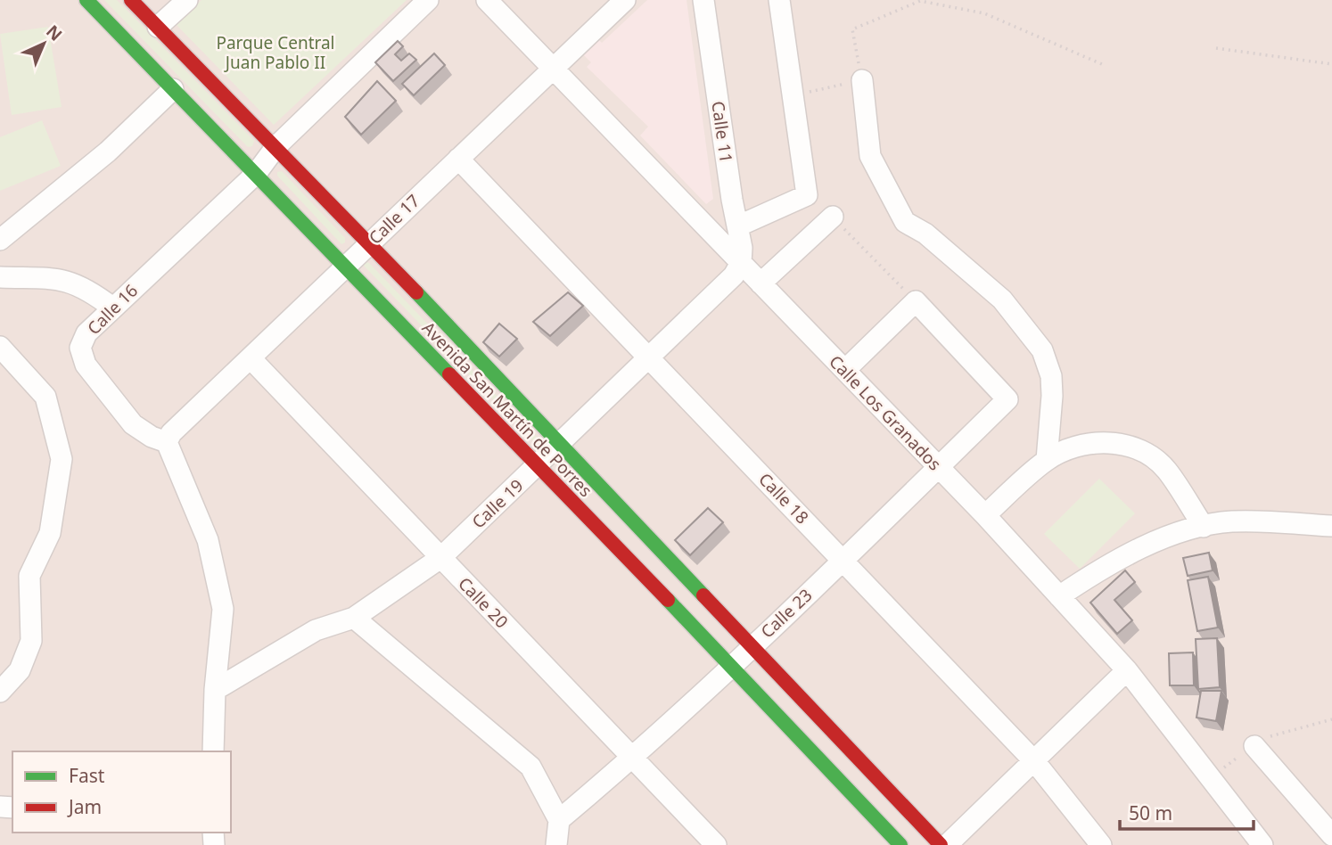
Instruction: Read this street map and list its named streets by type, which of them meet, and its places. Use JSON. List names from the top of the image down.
{
  "streets": {
    "main road": ["Avenida San Martín de Porres"],
    "street": [
      "Calle 11",
      "Calle 17",
      "Calle 16",
      "Calle Los Granados",
      "Calle 18",
      "Calle 19",
      "Calle 20",
      "Calle 23"
    ]
  },
  "crossings": [
    ["Calle 11", "Calle Los Granados"],
    ["Calle 11", "Calle 19"],
    ["Calle 17", "Calle 16"],
    ["Calle 17", "Avenida San Martín de Porres"],
    ["Calle 17", "Calle Los Granados"],
    ["Calle 17", "Calle 18"],
    ["Calle 17", "Calle 20"],
    ["Calle 16", "Avenida San Martín de Porres"],
    ["Avenida San Martín de Porres", "Calle 19"],
    ["Avenida San Martín de Porres", "Calle 23"],
    ["Calle Los Granados", "Calle 19"],
    ["Calle Los Granados", "Calle 23"],
    ["Calle 18", "Calle 19"],
    ["Calle 18", "Calle 23"],
    ["Calle 19", "Calle 20"],
    ["Calle 20", "Calle 23"]
  ],
  "parks": ["Parque Central Juan Pablo II"],
  "legend": ["Fast", "Jam"],
  "scale_bar": "50 m",
  "north": "top right"
}
